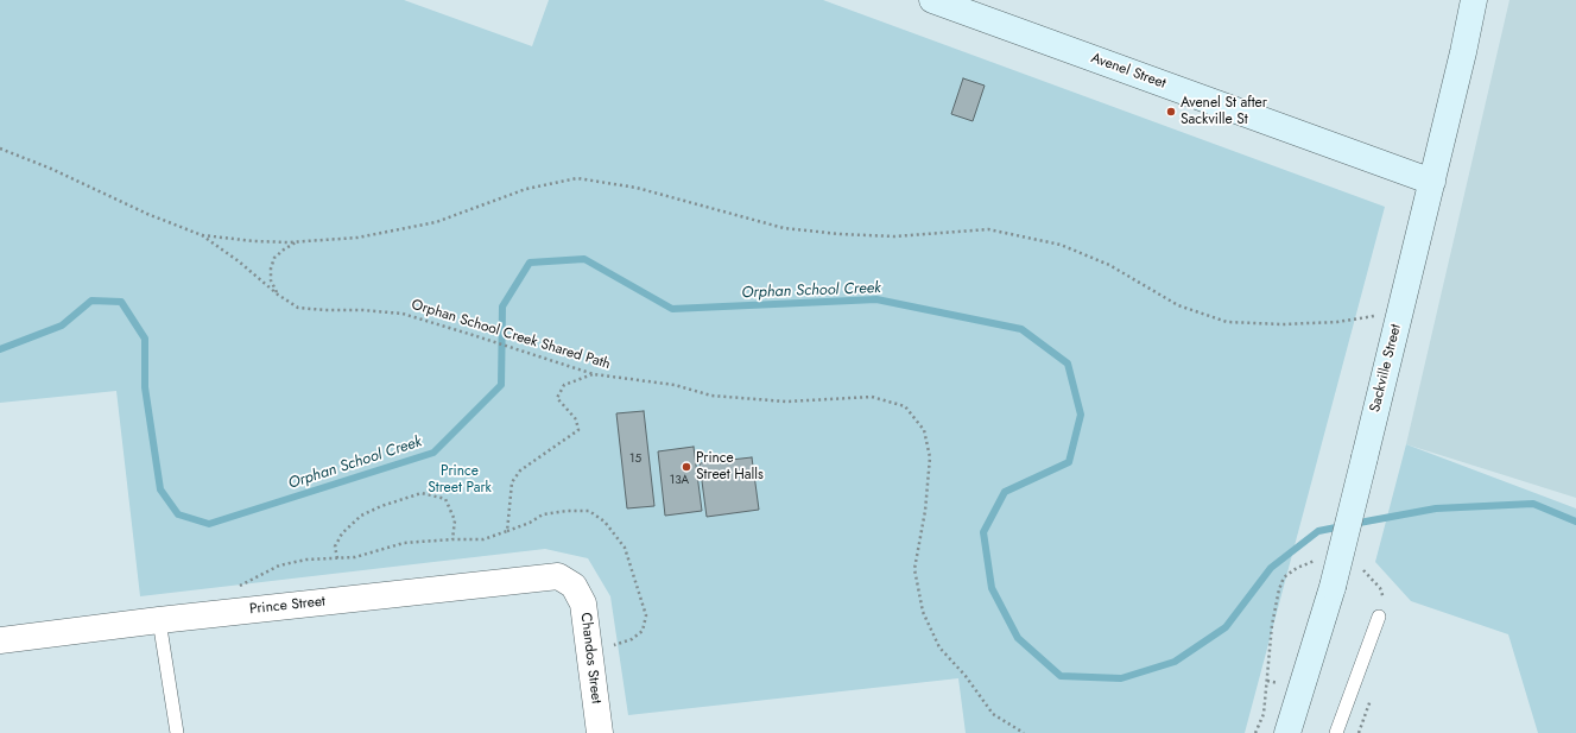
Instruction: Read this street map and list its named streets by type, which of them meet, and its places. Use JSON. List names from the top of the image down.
{
  "streets": {
    "main road": ["Avenel Street", "Sackville Street"],
    "street": ["Prince Street", "Chandos Street"],
    "path": ["Orphan School Creek Shared Path"]
  },
  "crossings": [
    ["Avenel Street", "Sackville Street"],
    ["Prince Street", "Chandos Street"]
  ],
  "water": ["Orphan School Creek"],
  "parks": ["Prince Street Park"],
  "places": ["Avenel St after Sackville St", "Prince Street Halls"],
  "house_numbers": ["15", "13A"]
}
